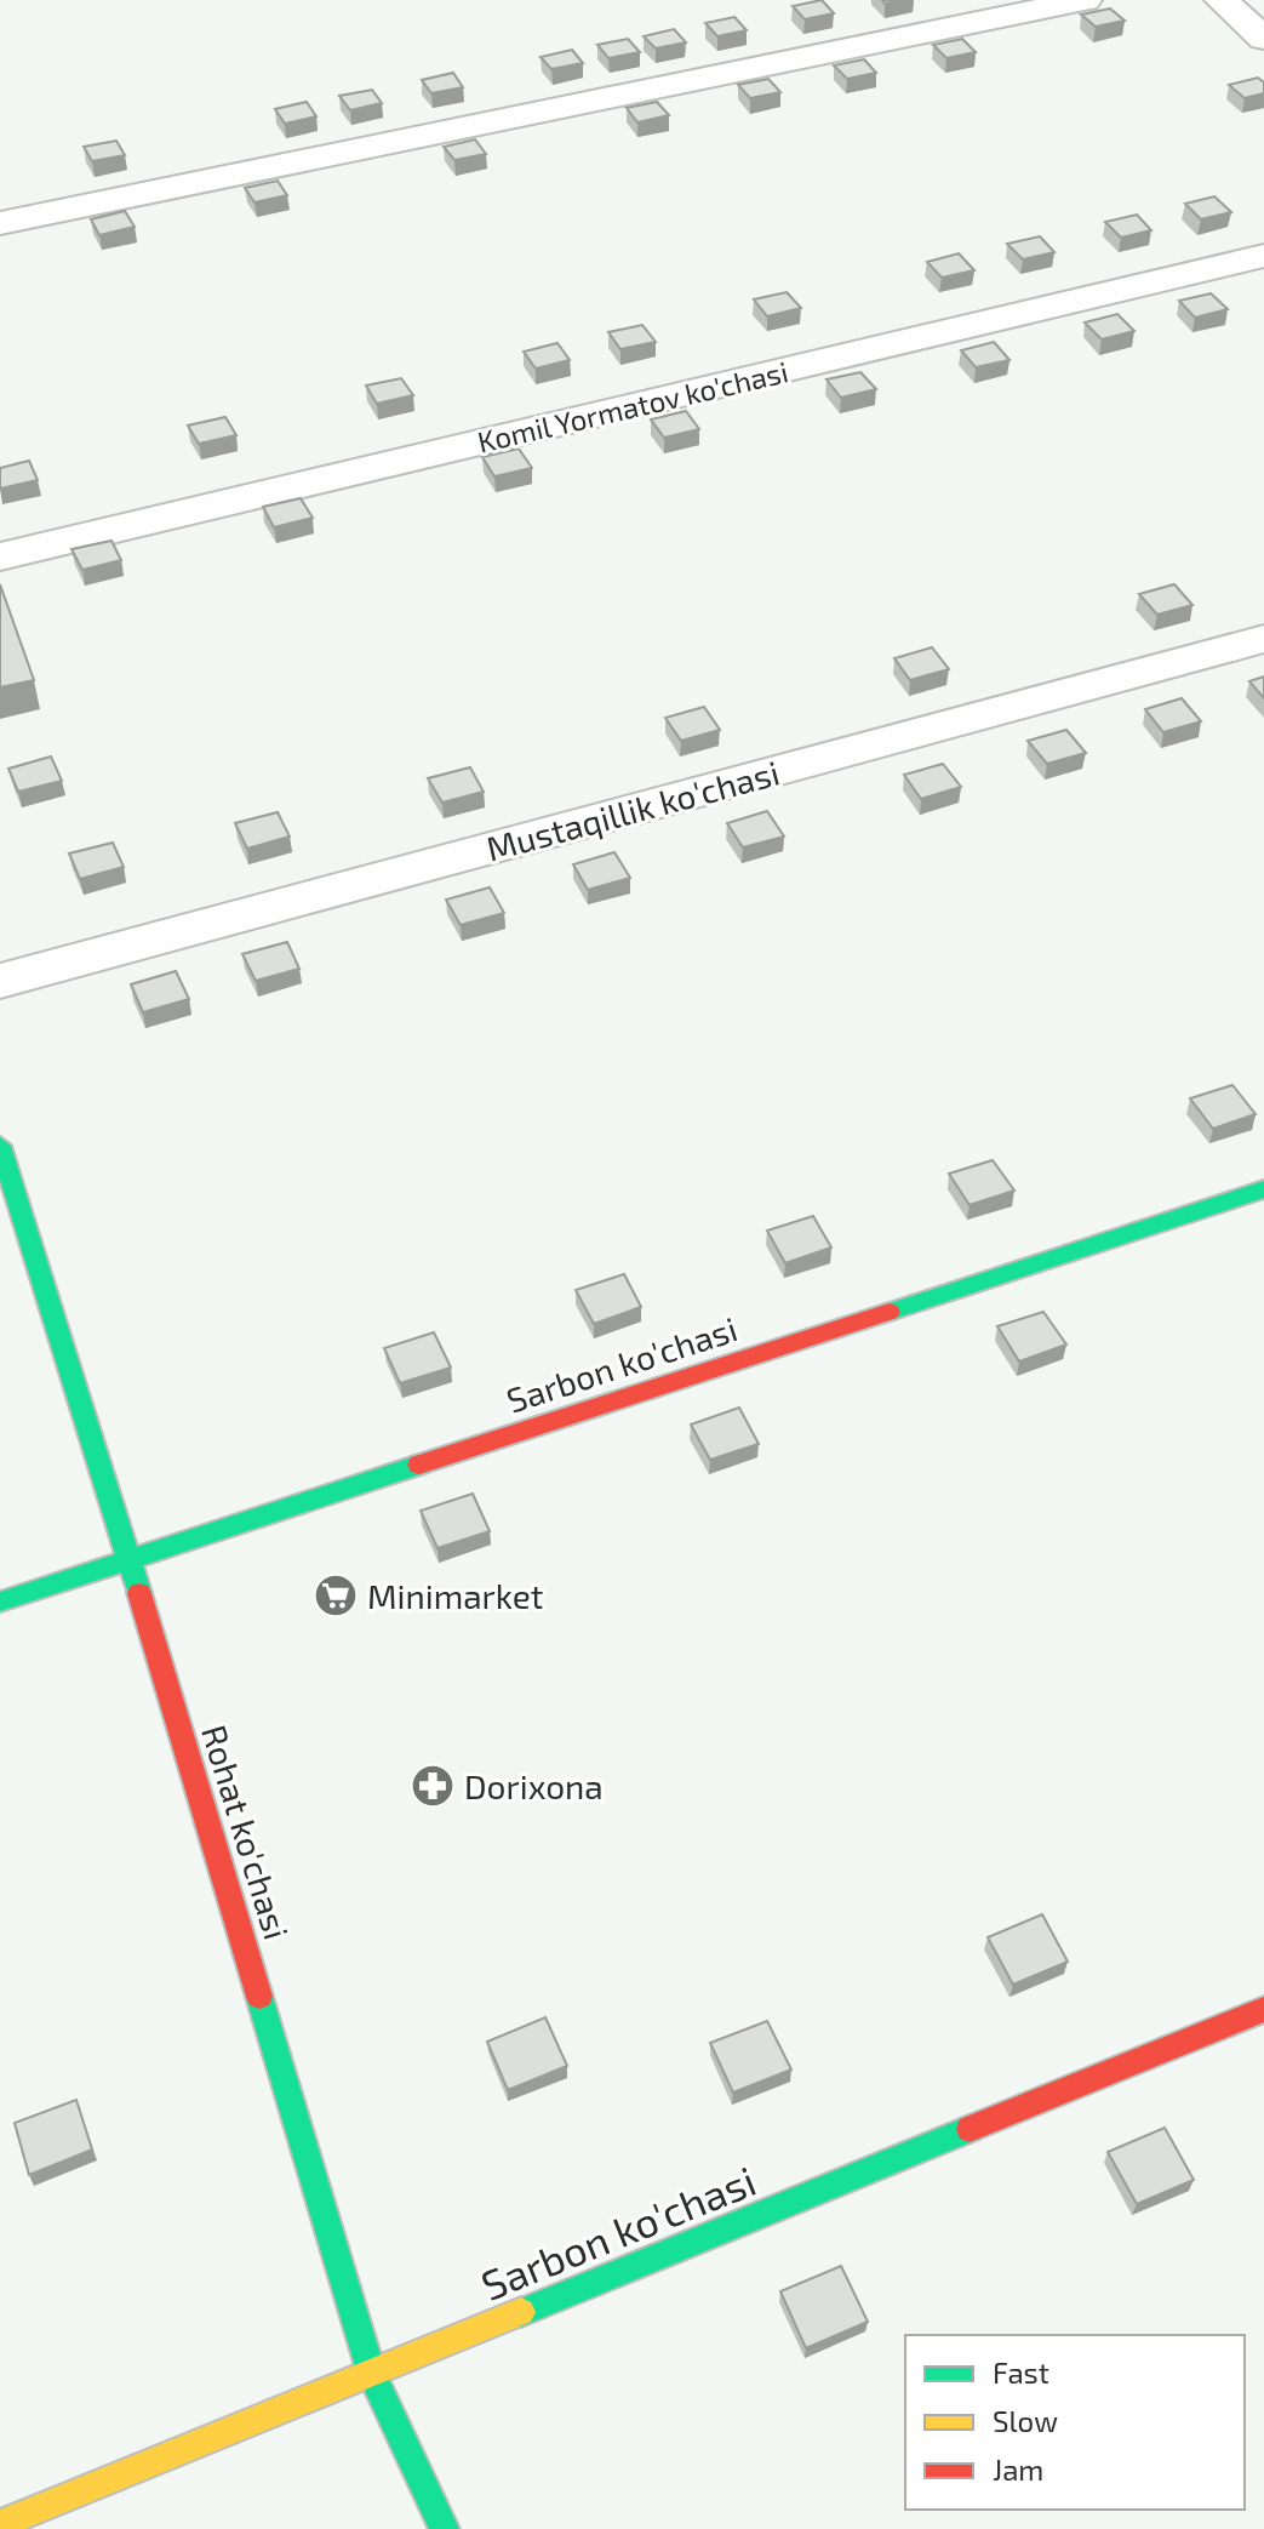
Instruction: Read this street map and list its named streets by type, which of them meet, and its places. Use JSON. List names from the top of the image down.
{
  "streets": {
    "street": [
      "Komil Yormatov ko'chasi",
      "Mustaqillik ko'chasi",
      "Sarbon ko'chasi",
      "Rohat ko'chasi"
    ]
  },
  "crossings": [
    ["Sarbon ko'chasi", "Rohat ko'chasi"]
  ],
  "places": {
    "supermarket": ["Minimarket"],
    "pharmacy": ["Dorixona"]
  },
  "legend": ["Fast", "Slow", "Jam"]
}
